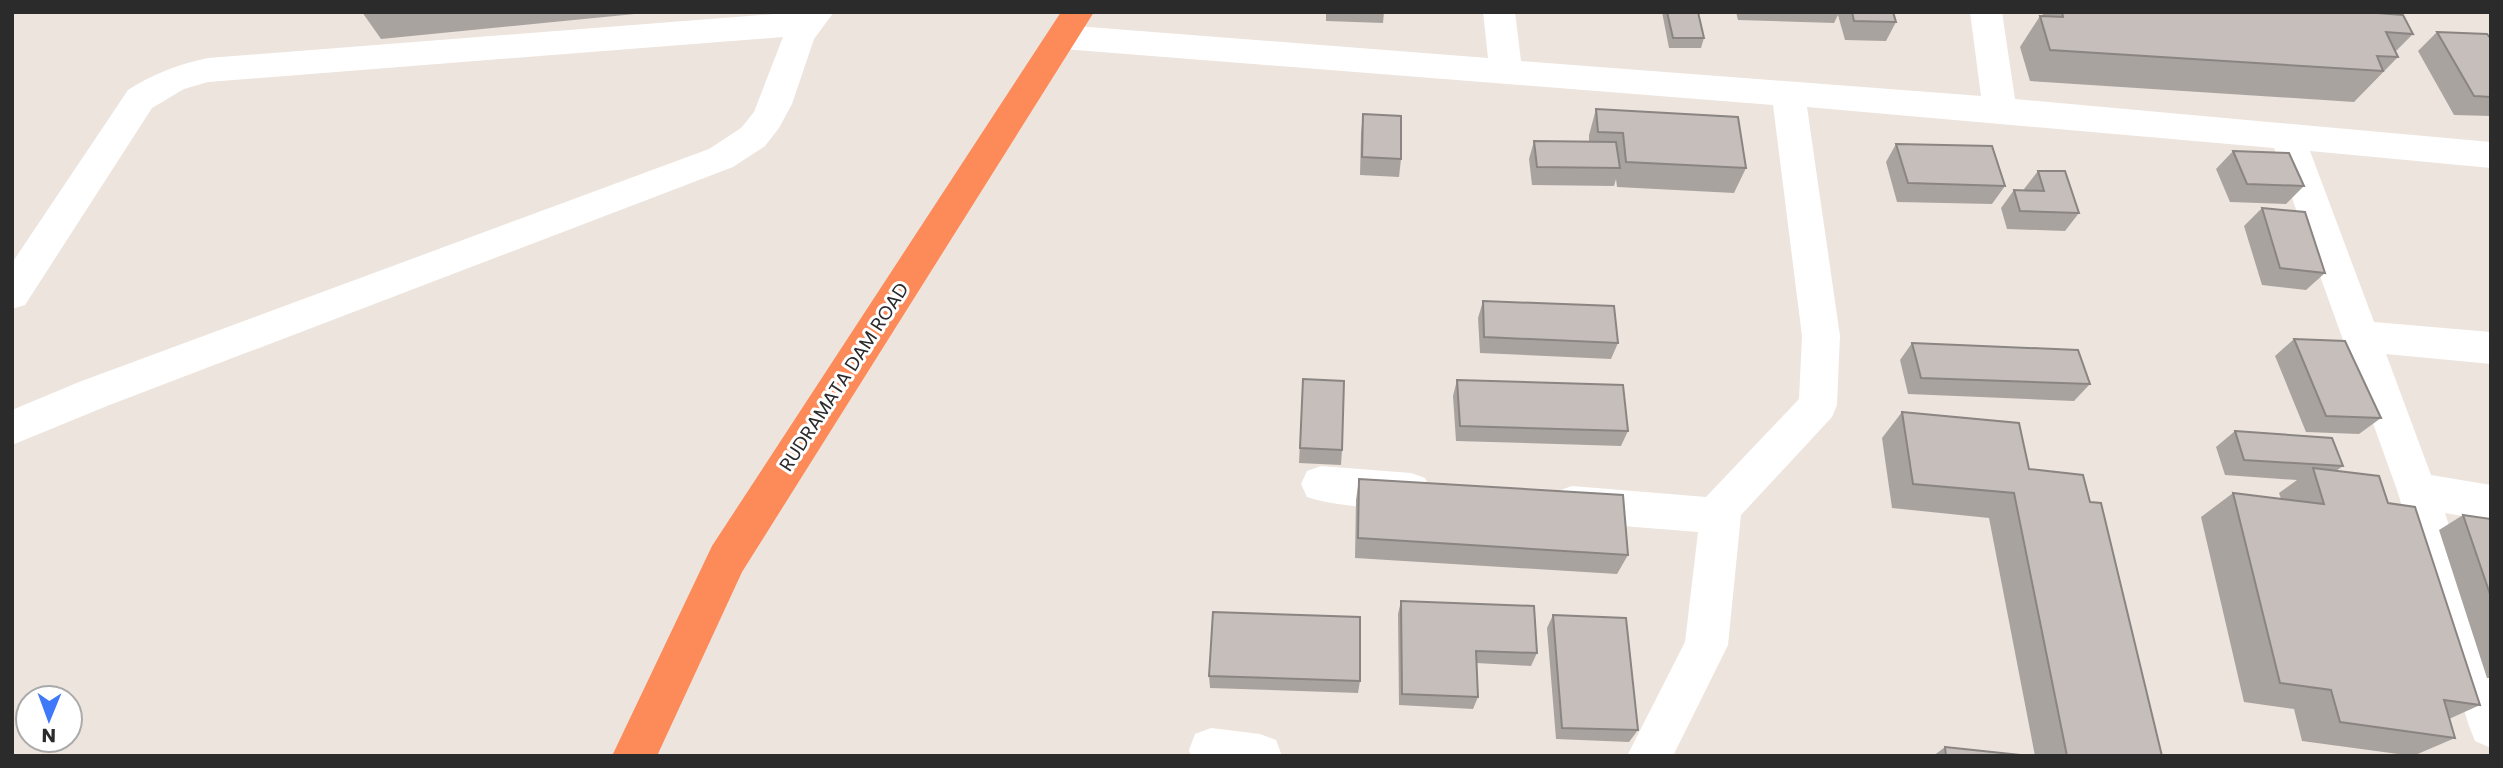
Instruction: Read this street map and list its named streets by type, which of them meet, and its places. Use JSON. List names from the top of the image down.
{
  "streets": {
    "highway": ["RUDRAMATA DAM ROAD"]
  },
  "north": "bottom"
}
